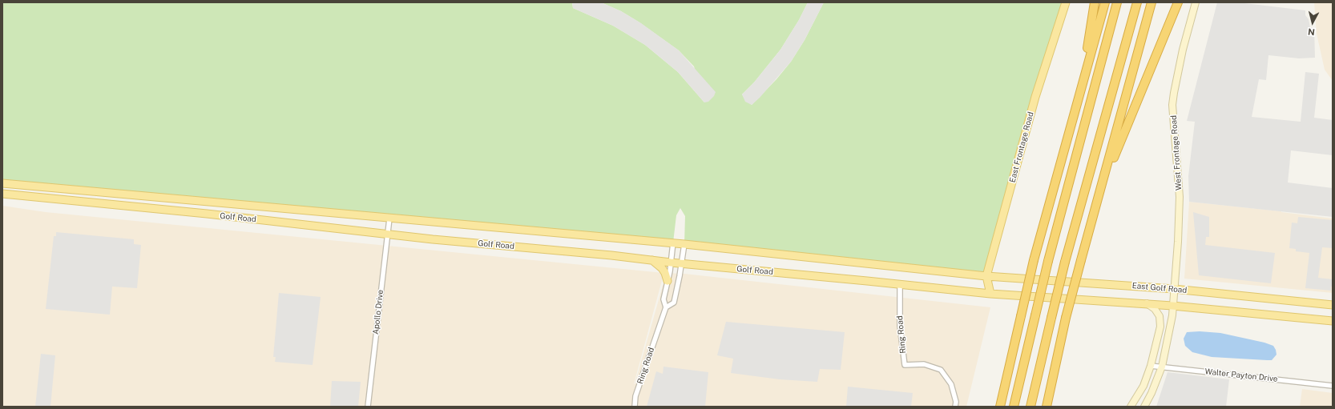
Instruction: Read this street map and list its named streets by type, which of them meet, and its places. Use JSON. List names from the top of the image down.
{
  "streets": {
    "main road": ["East Frontage Road", "Golf Road", "East Golf Road"],
    "street": [
      "West Frontage Road",
      "Apollo Drive",
      "Ring Road",
      "Walter Payton Drive"
    ]
  },
  "crossings": [
    ["East Frontage Road", "Golf Road"],
    ["East Frontage Road", "East Golf Road"],
    ["West Frontage Road", "East Golf Road"],
    ["West Frontage Road", "Walter Payton Drive"],
    ["Golf Road", "East Golf Road"],
    ["Golf Road", "Apollo Drive"],
    ["Golf Road", "Ring Road"]
  ],
  "north": "bottom"
}
